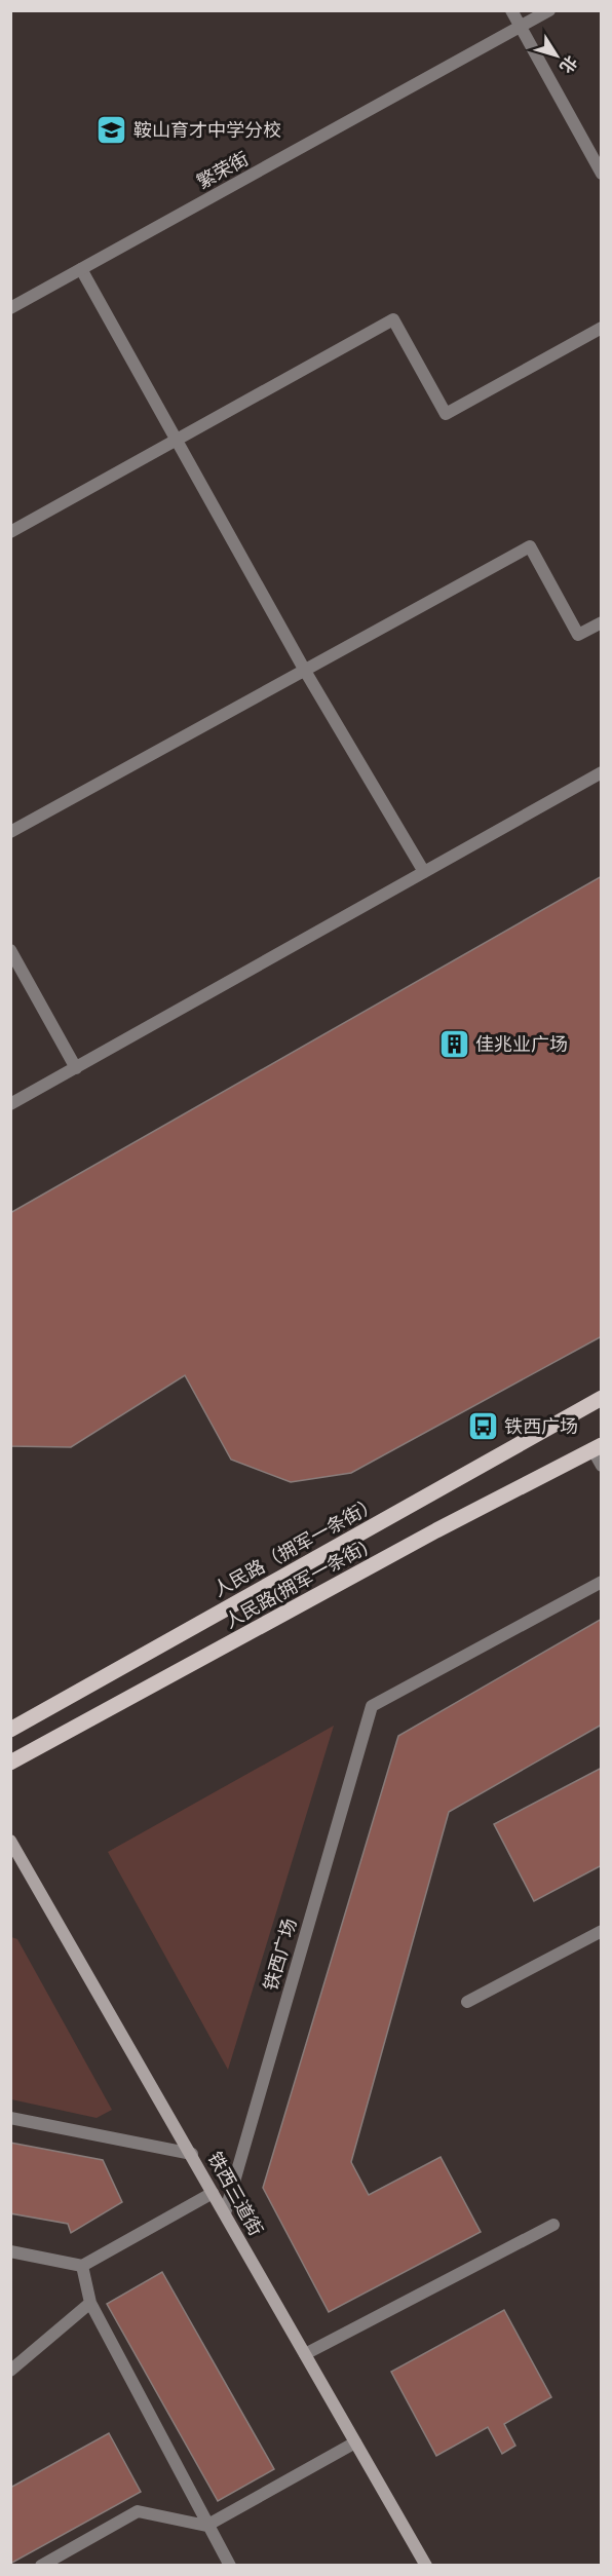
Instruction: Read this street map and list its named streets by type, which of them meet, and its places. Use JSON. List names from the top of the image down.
{
  "streets": {
    "main road": ["人民路（拥军一条街）", "人民路(拥军一条街)", "铁西三道街"],
    "street": ["繁荣街", "铁西广场"]
  },
  "crossings": [
    ["铁西广场", "铁西三道街"]
  ],
  "places": {
    "school or university": ["鞍山育才中学分校"],
    "building": ["佳兆业广场"],
    "bus stop": ["铁西广场"]
  },
  "north": "bottom right"
}
